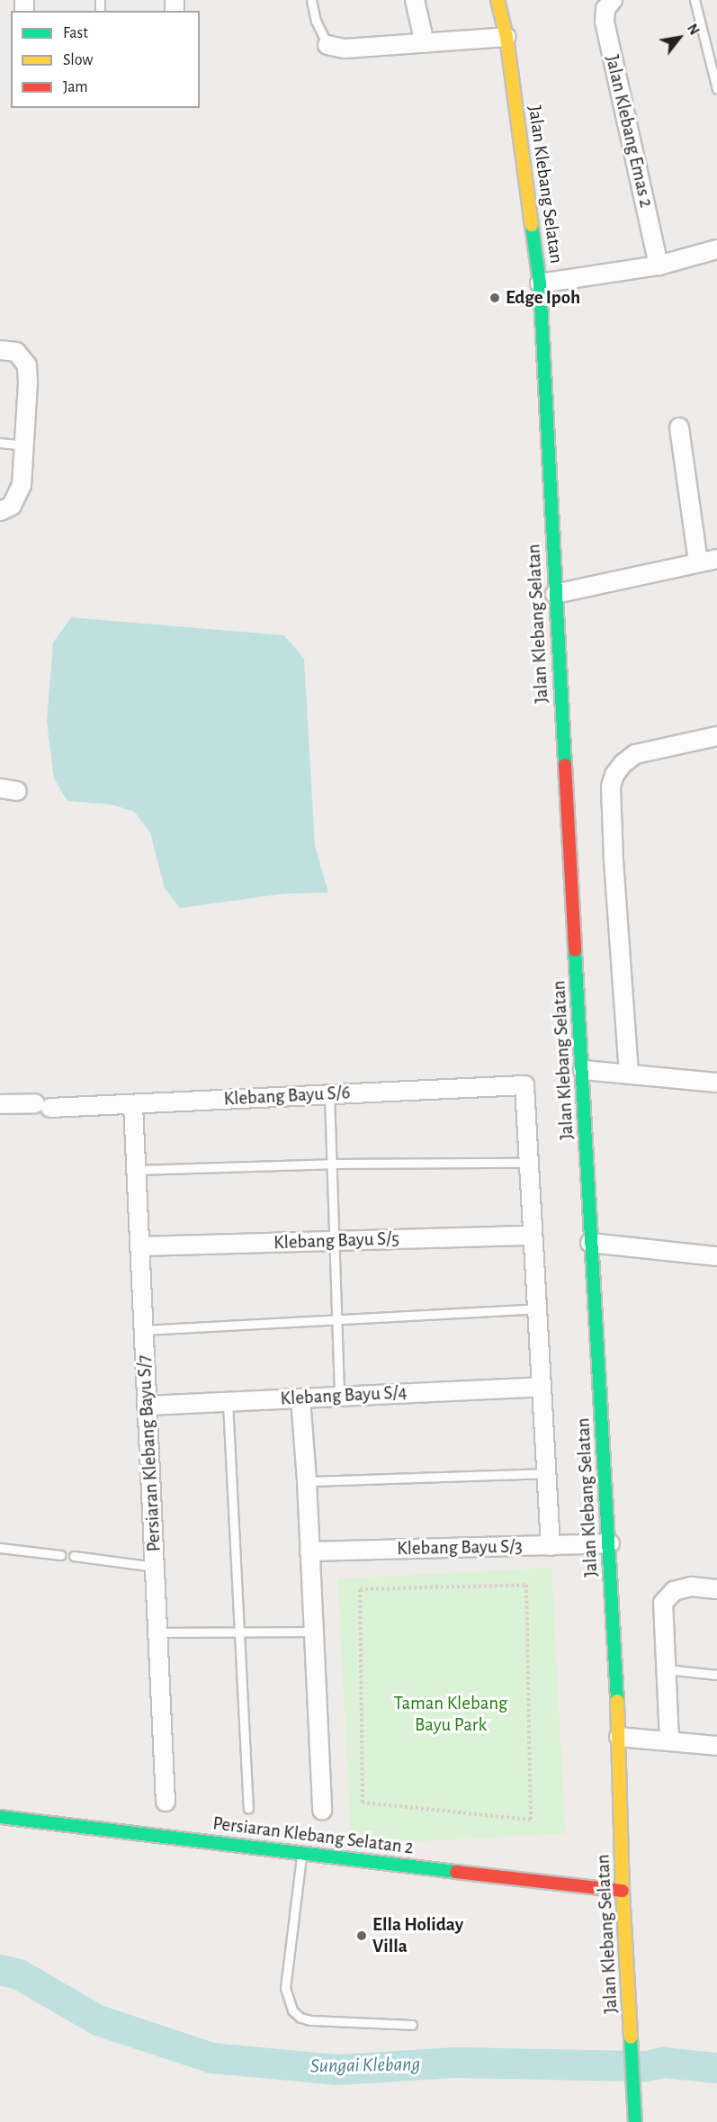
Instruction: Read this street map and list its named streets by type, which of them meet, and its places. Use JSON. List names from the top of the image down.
{
  "streets": {
    "street": [
      "Jalan Klebang Emas 2",
      "Jalan Klebang Selatan",
      "Klebang Bayu S/6",
      "Klebang Bayu S/5",
      "Klebang Bayu S/4",
      "Persiaran Klebang Bayu S/7",
      "Klebang Bayu S/3",
      "Persiaran Klebang Selatan 2"
    ]
  },
  "crossings": [
    ["Jalan Klebang Selatan", "Klebang Bayu S/3"],
    ["Jalan Klebang Selatan", "Persiaran Klebang Selatan 2"],
    ["Klebang Bayu S/6", "Persiaran Klebang Bayu S/7"],
    ["Klebang Bayu S/5", "Persiaran Klebang Bayu S/7"],
    ["Klebang Bayu S/4", "Persiaran Klebang Bayu S/7"]
  ],
  "water": ["Sungai Klebang"],
  "parks": ["Taman Klebang Bayu Park"],
  "places": ["Edge Ipoh", "Ella Holiday Villa"],
  "legend": ["Fast", "Slow", "Jam"],
  "north": "top right"
}
